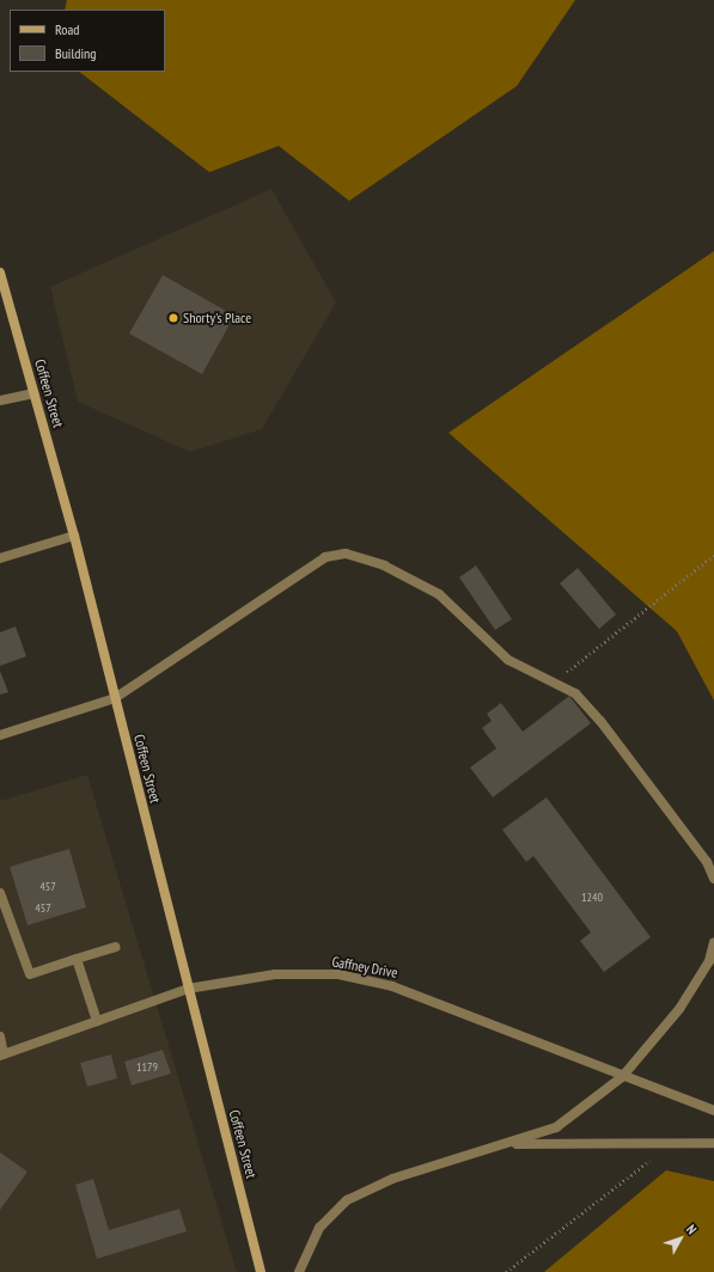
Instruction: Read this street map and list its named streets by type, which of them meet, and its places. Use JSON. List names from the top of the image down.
{
  "streets": {
    "main road": ["Coffeen Street"],
    "street": ["Gaffney Drive"]
  },
  "crossings": [
    ["Coffeen Street", "Gaffney Drive"]
  ],
  "places": ["Shorty's Place"],
  "house_numbers": [
    "457",
    "1240",
    "457",
    "1179"
  ],
  "legend": ["Road", "Building"],
  "north": "top right"
}
